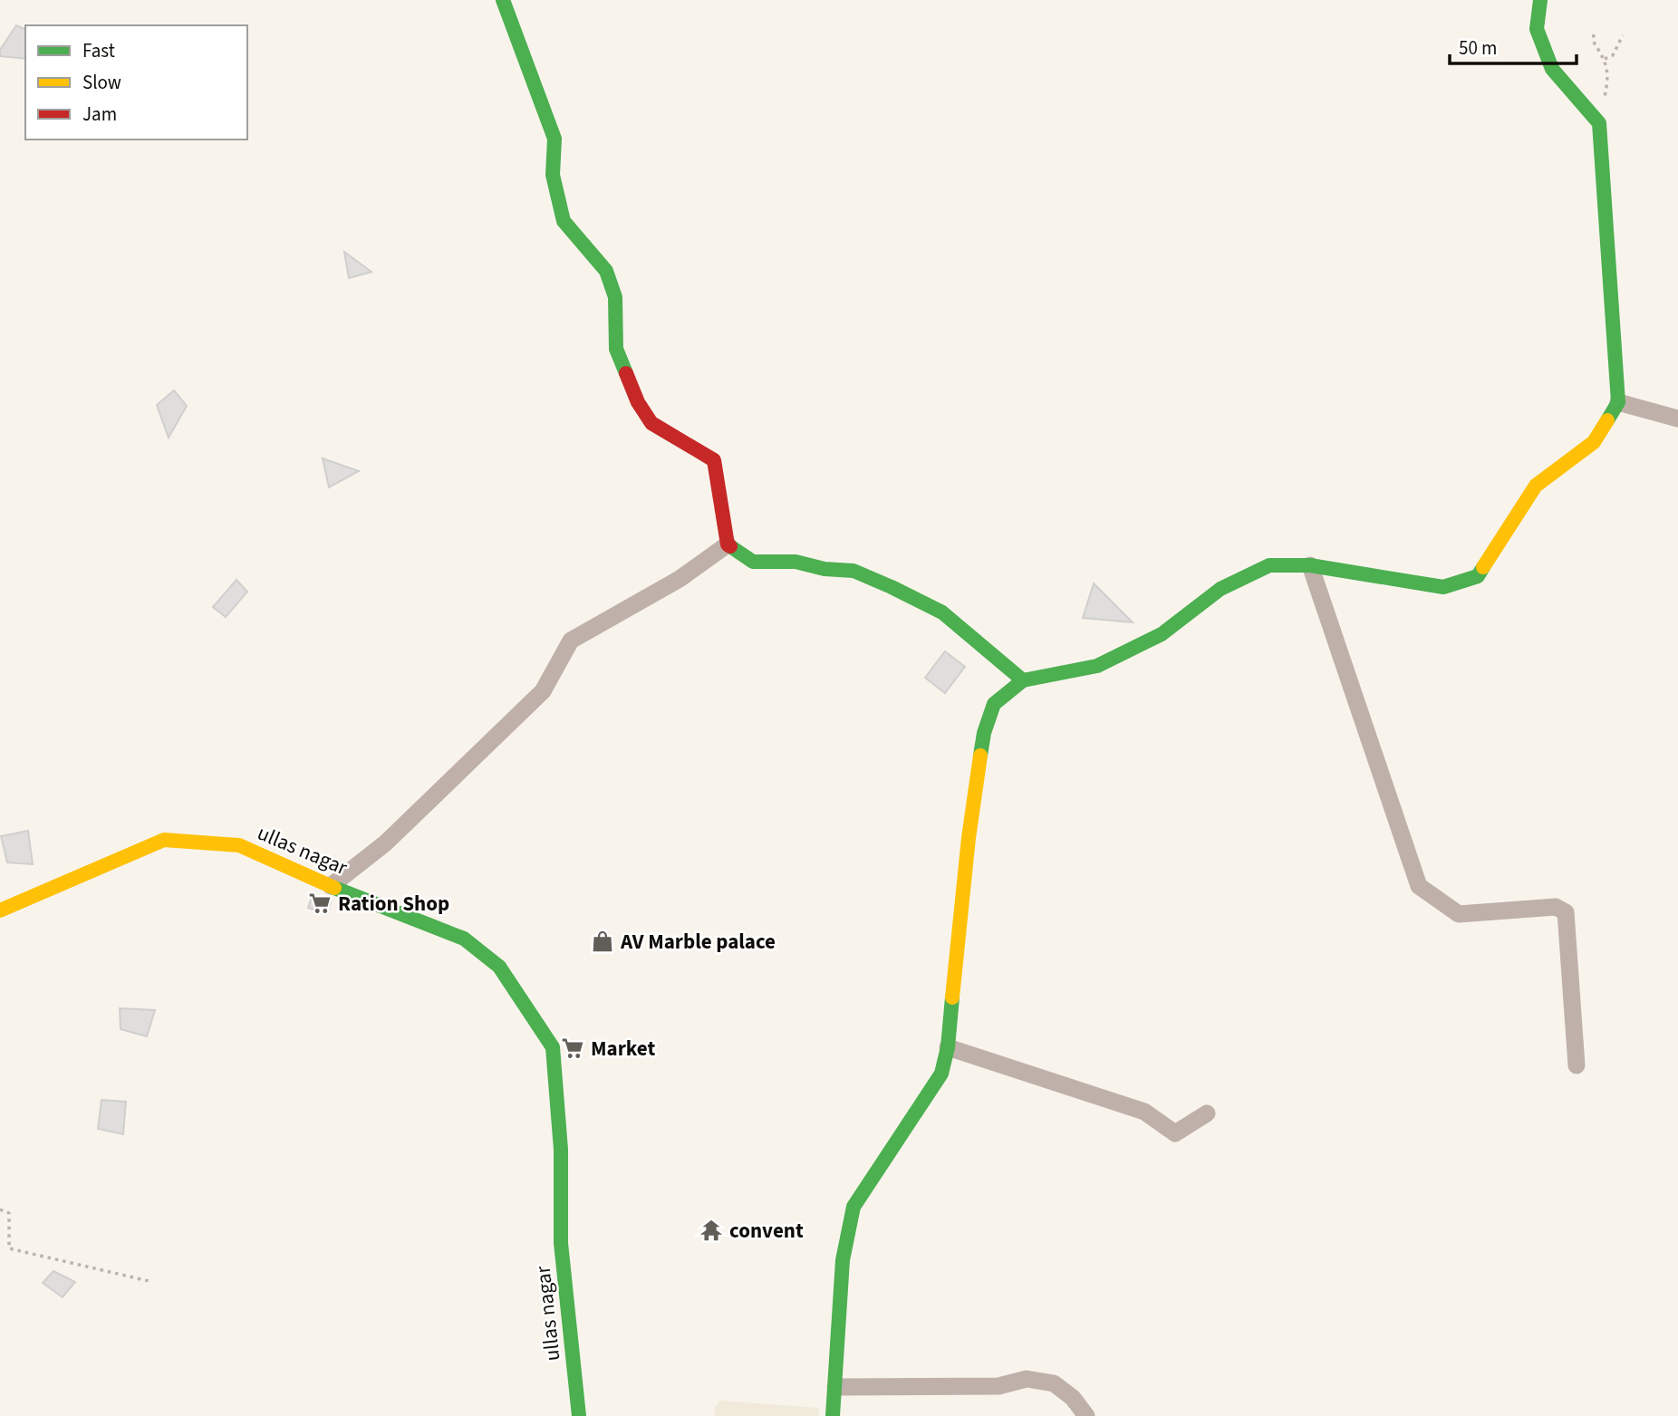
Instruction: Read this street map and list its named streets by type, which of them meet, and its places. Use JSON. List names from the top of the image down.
{
  "streets": {
    "main road": ["ullas nagar"]
  },
  "places": {
    "supermarket": ["Ration Shop", "Market"],
    "shop": ["AV Marble palace"],
    "temple": ["convent"]
  },
  "legend": ["Fast", "Slow", "Jam"],
  "scale_bar": "50 m"
}
